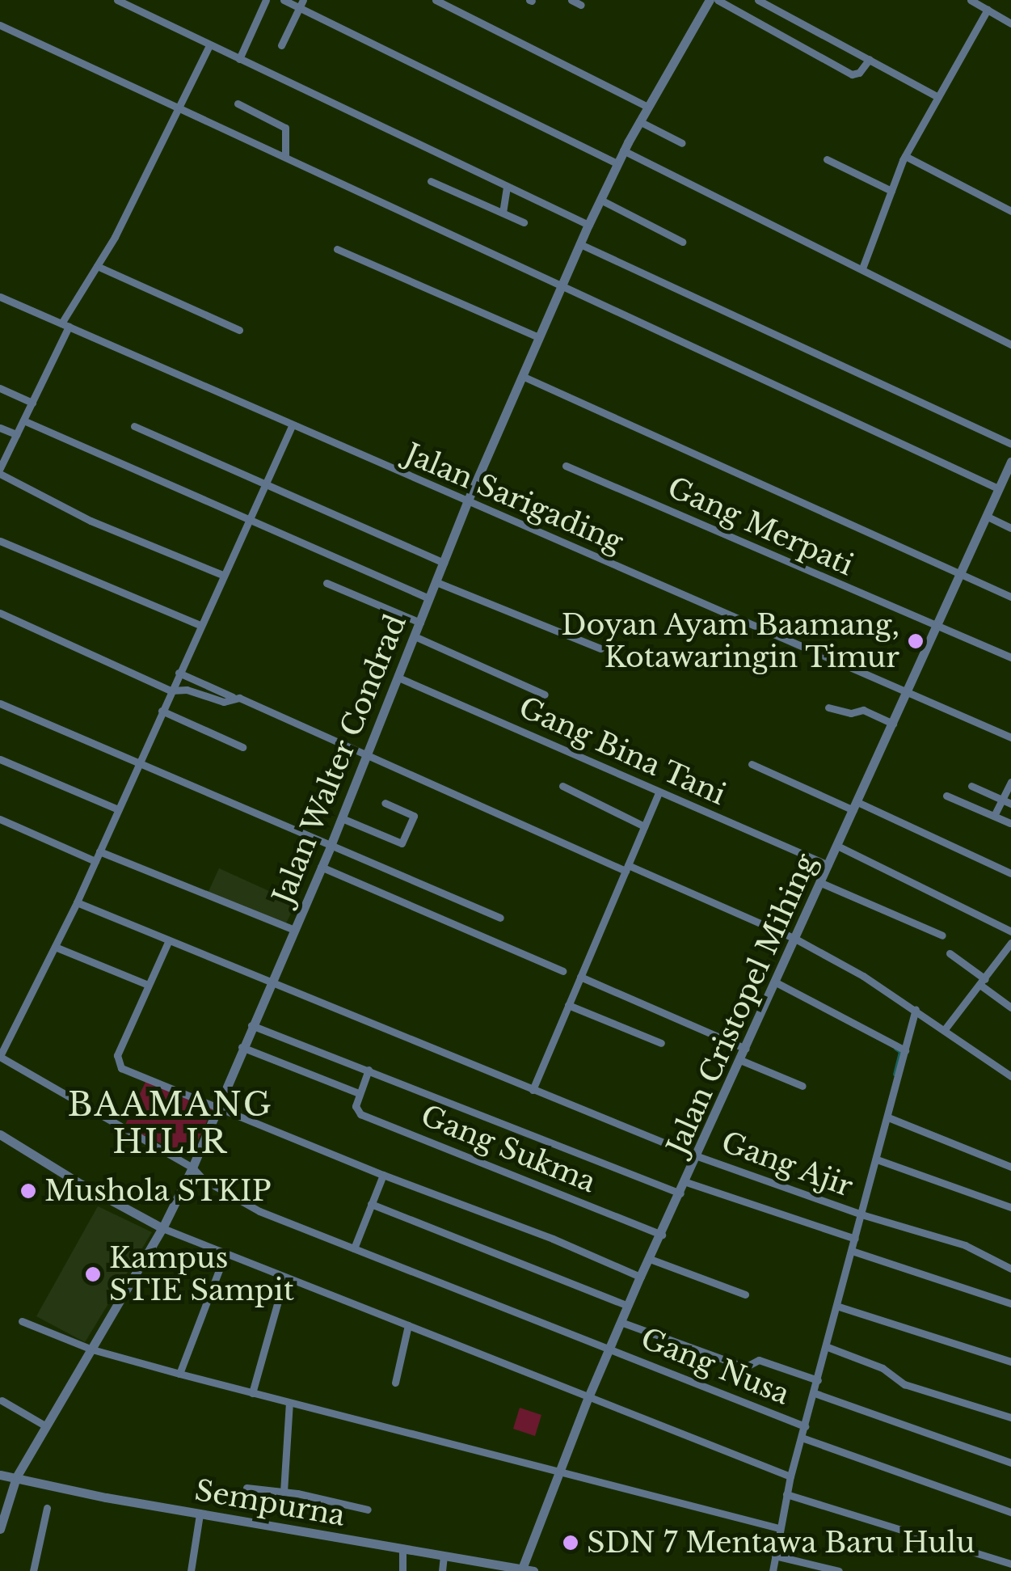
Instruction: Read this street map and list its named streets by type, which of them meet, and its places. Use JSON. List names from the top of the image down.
{
  "streets": {
    "street": [
      "Jalan Sarigading",
      "Gang Merpati",
      "Gang Bina Tani",
      "Jalan Walter Condrad",
      "Jalan Cristopel Mihing",
      "Gang Sukma",
      "Gang Ajir",
      "Gang Nusa",
      "Sempurna"
    ]
  },
  "crossings": [
    ["Jalan Sarigading", "Jalan Walter Condrad"],
    ["Jalan Sarigading", "Jalan Cristopel Mihing"],
    ["Gang Merpati", "Jalan Cristopel Mihing"],
    ["Gang Bina Tani", "Jalan Walter Condrad"],
    ["Gang Bina Tani", "Jalan Cristopel Mihing"],
    ["Jalan Walter Condrad", "Gang Ajir"],
    ["Jalan Walter Condrad", "Gang Nusa"],
    ["Jalan Walter Condrad", "Sempurna"],
    ["Jalan Cristopel Mihing", "Gang Sukma"],
    ["Jalan Cristopel Mihing", "Gang Ajir"],
    ["Jalan Cristopel Mihing", "Gang Nusa"],
    ["Jalan Cristopel Mihing", "Sempurna"]
  ],
  "districts": ["BAAMANG HILIR"],
  "places": [
    "Doyan Ayam Baamang, Kotawaringin Timur",
    "Mushola STKIP",
    "Kampus STIE Sampit",
    "SDN 7 Mentawa Baru Hulu"
  ]
}
